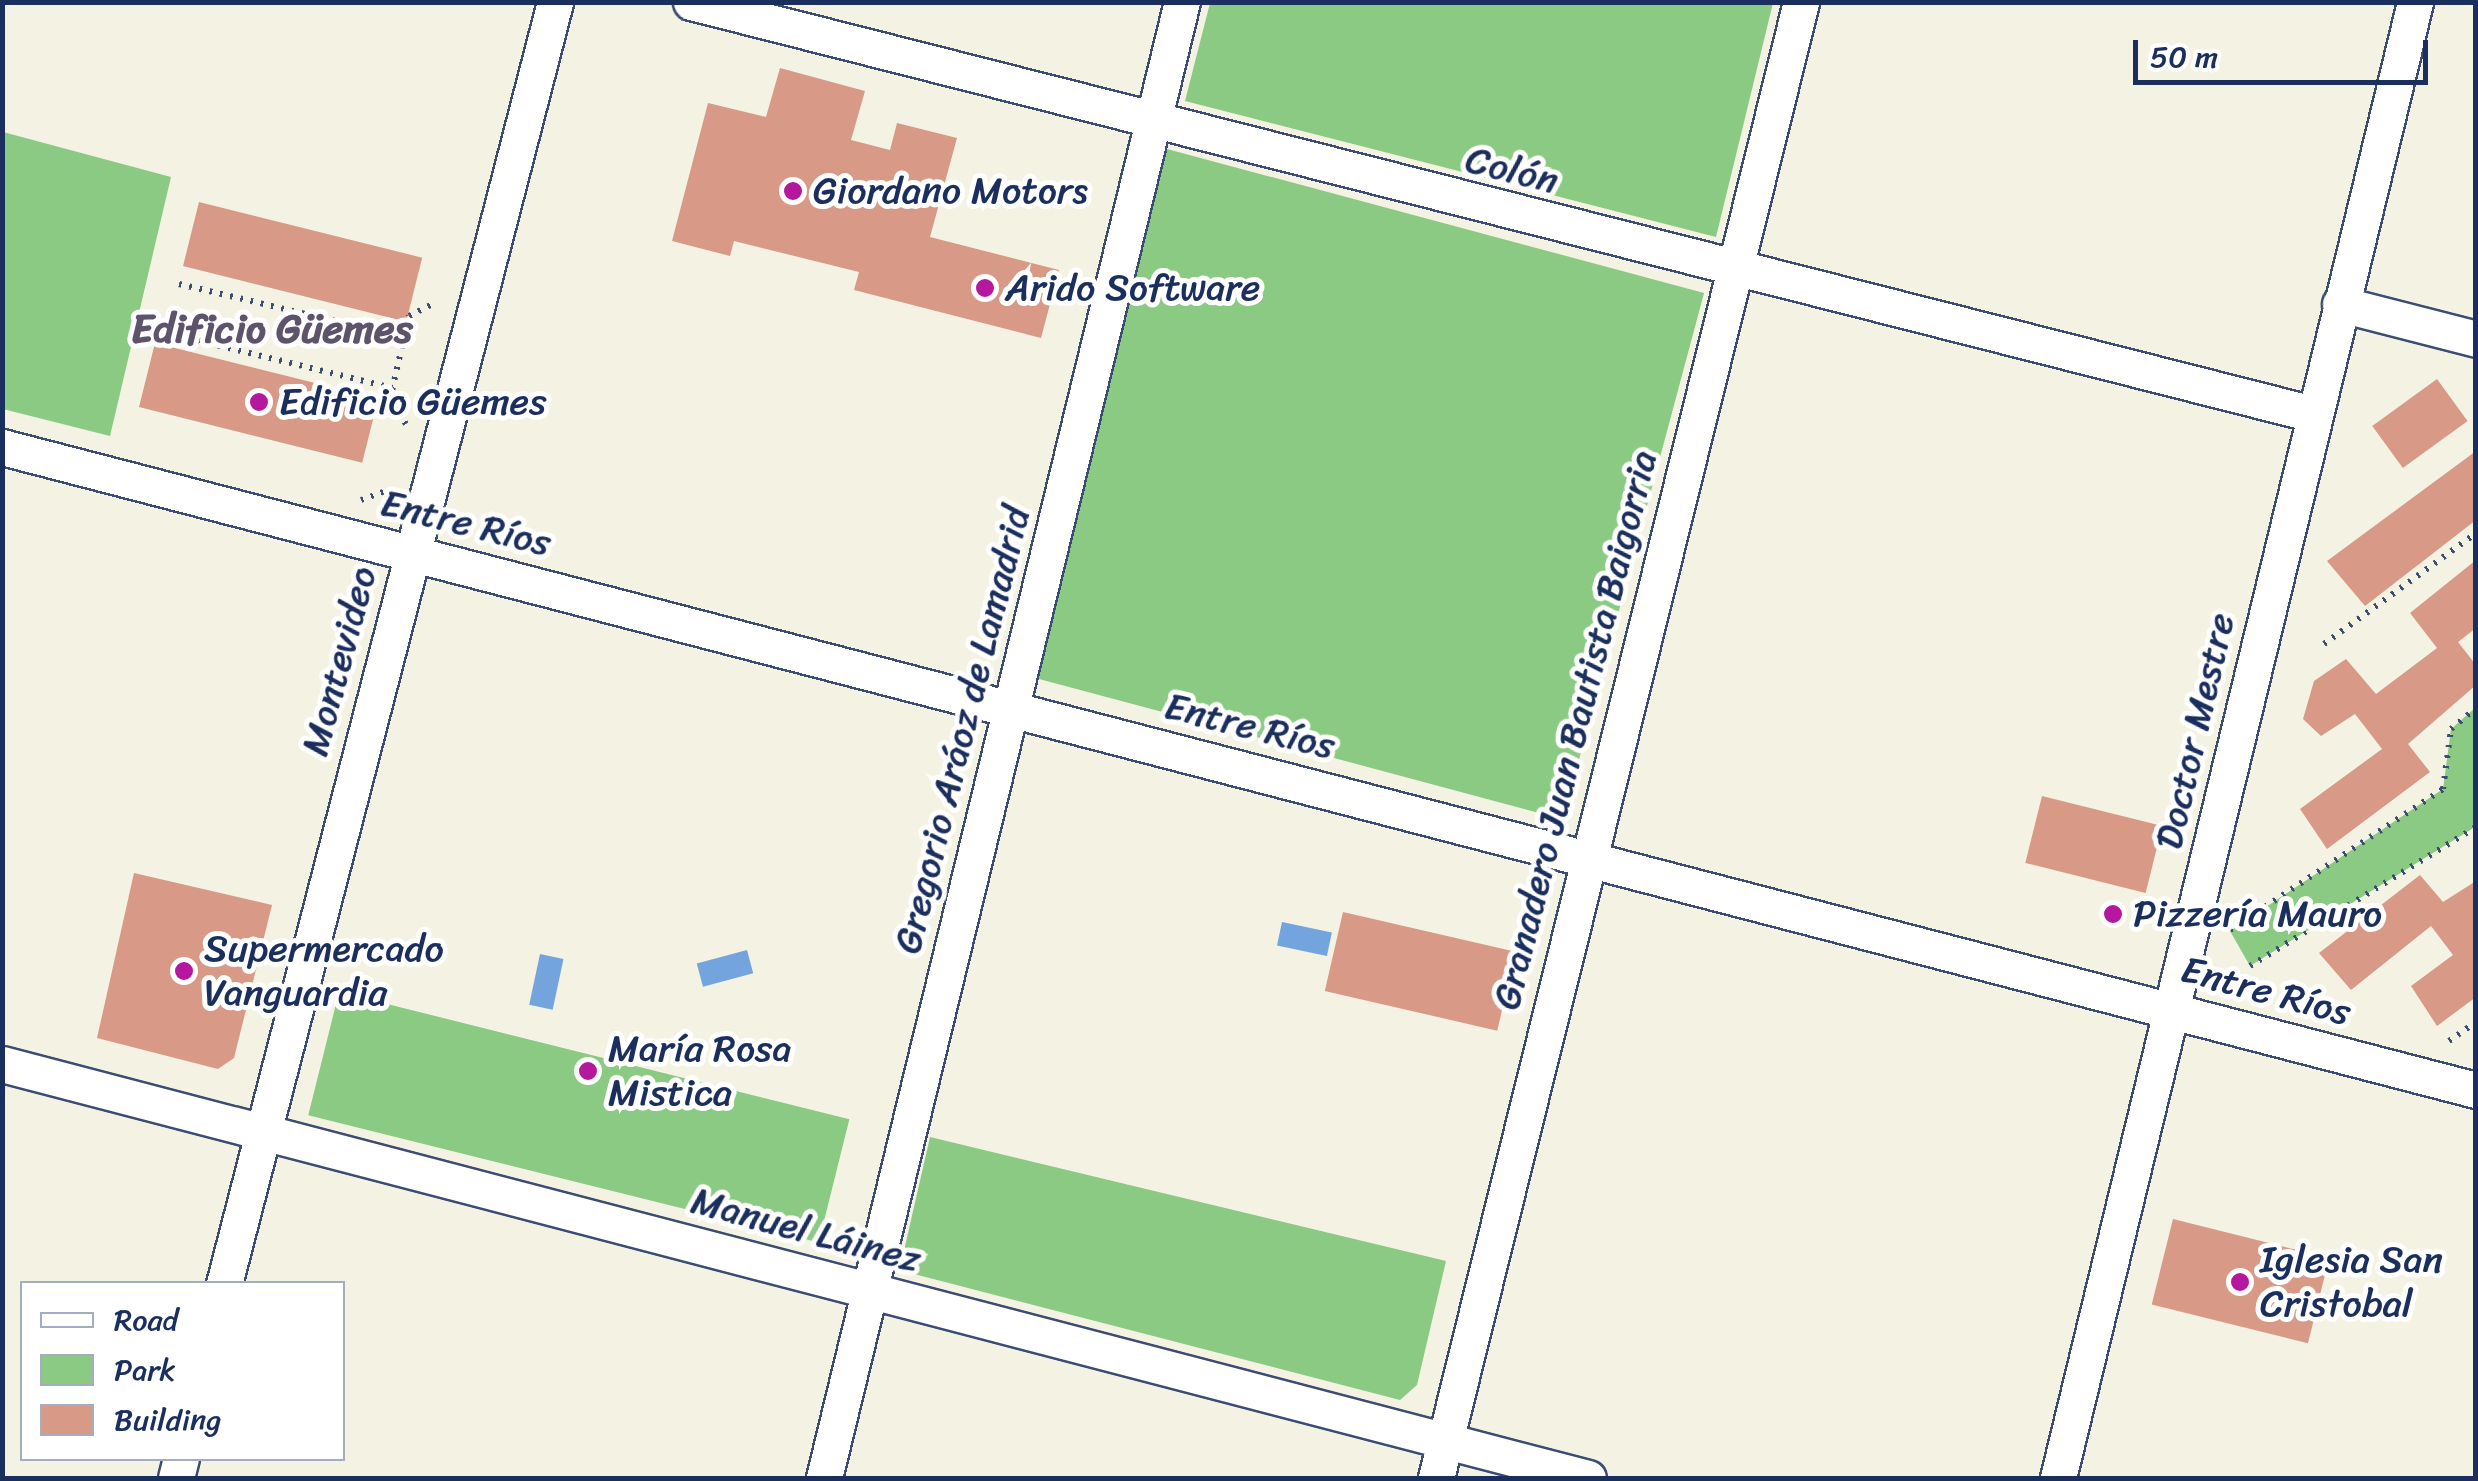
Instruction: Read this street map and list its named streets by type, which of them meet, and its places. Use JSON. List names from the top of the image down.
{
  "streets": {
    "street": [
      "Colón",
      "Entre Ríos",
      "Montevideo",
      "Gregorio Aráoz de Lamadrid",
      "Granadero Juan Bautista Baigorria",
      "Doctor Mestre",
      "Manuel Láinez"
    ]
  },
  "crossings": [
    ["Colón", "Gregorio Aráoz de Lamadrid"],
    ["Colón", "Granadero Juan Bautista Baigorria"],
    ["Colón", "Doctor Mestre"],
    ["Entre Ríos", "Montevideo"],
    ["Entre Ríos", "Gregorio Aráoz de Lamadrid"],
    ["Entre Ríos", "Granadero Juan Bautista Baigorria"],
    ["Entre Ríos", "Doctor Mestre"],
    ["Montevideo", "Manuel Láinez"],
    ["Gregorio Aráoz de Lamadrid", "Manuel Láinez"],
    ["Granadero Juan Bautista Baigorria", "Manuel Láinez"]
  ],
  "districts": ["Edificio Güemes"],
  "places": [
    "Giordano Motors",
    "Arido Software",
    "Edificio Güemes",
    "Pizzería Mauro",
    "Supermercado Vanguardia",
    "María Rosa Mistica",
    "Iglesia San Cristobal"
  ],
  "legend": ["Road", "Park", "Building"],
  "scale_bar": "50 m"
}
